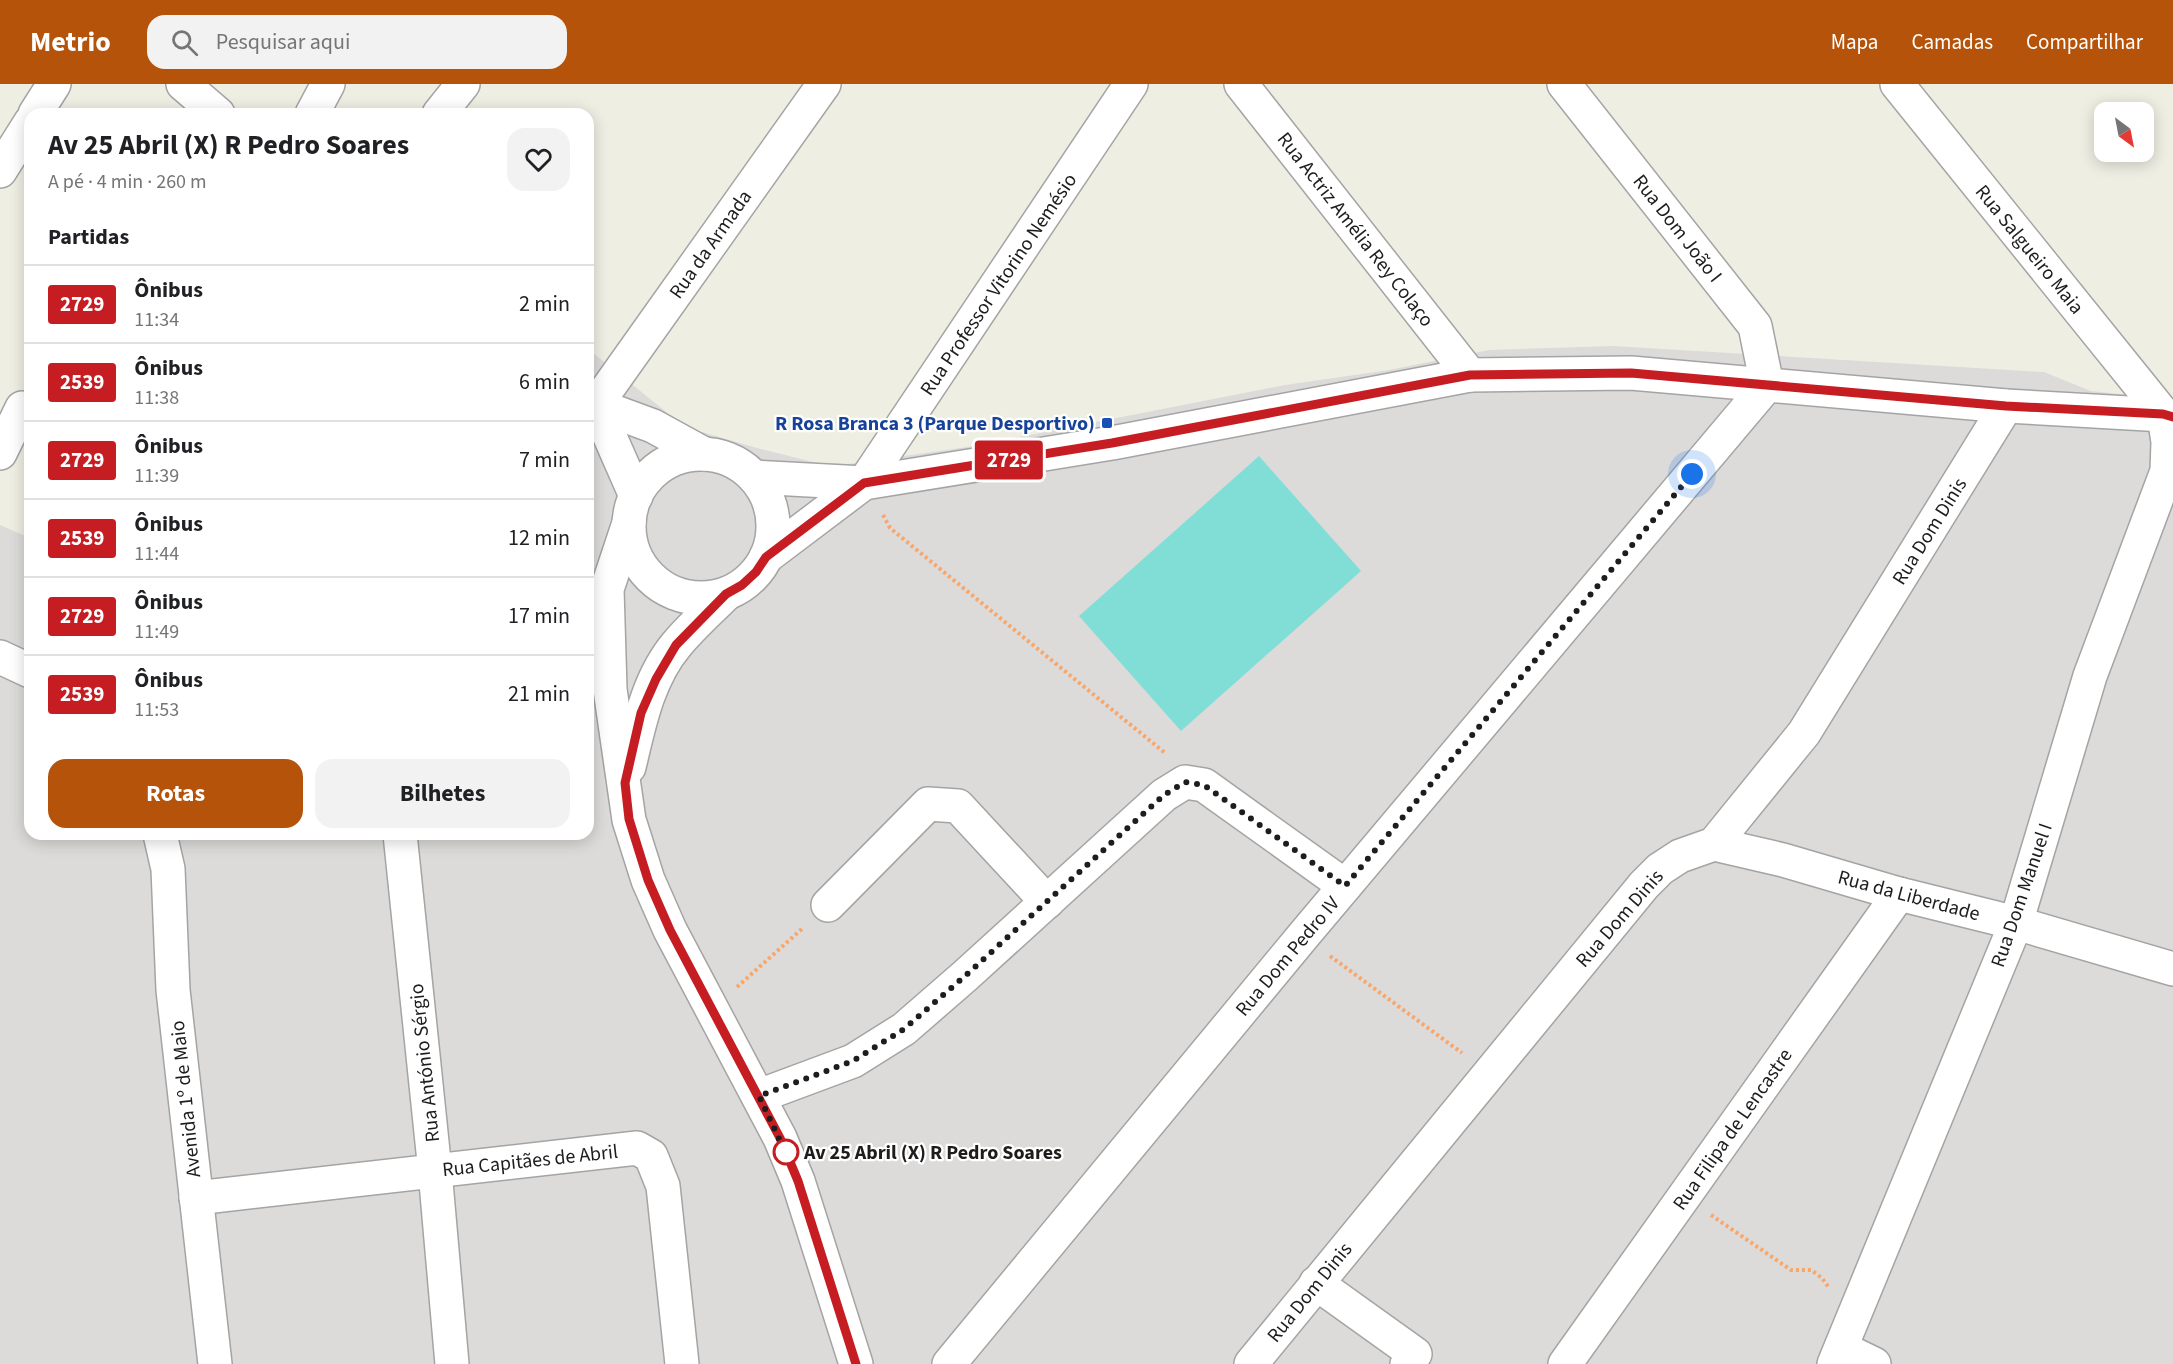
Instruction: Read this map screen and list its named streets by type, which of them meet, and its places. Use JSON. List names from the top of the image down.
{
  "streets": {
    "street": [
      "Rua Dom João I",
      "Rua Actriz Amélia Rey Colaço",
      "Rua da Armada",
      "Rua Salgueiro Maia",
      "Rua Professor Vitorino Nemésio",
      "Rua Dom Dinis",
      "Rua da Liberdade",
      "Rua Dom Manuel I",
      "Rua Dom Pedro IV",
      "Rua António Sérgio",
      "Avenida 1º de Maio",
      "Rua Filipa de Lencastre",
      "Rua Capitães de Abril"
    ]
  },
  "crossings": [
    ["Rua Dom João I", "Rua Dom Pedro IV"],
    ["Rua Salgueiro Maia", "Rua Dom Manuel I"],
    ["Rua Dom Dinis", "Rua da Liberdade"],
    ["Rua da Liberdade", "Rua Dom Manuel I"],
    ["Rua da Liberdade", "Rua Filipa de Lencastre"],
    ["Rua António Sérgio", "Rua Capitães de Abril"],
    ["Avenida 1º de Maio", "Rua Capitães de Abril"]
  ],
  "places": {
    "transit": ["R Rosa Branca 3 (Parque Desportivo)"],
    "other": ["Av 25 Abril (X) R Pedro Soares"]
  },
  "lines": ["bus line 2729"],
  "north": "bottom right",
  "page": {
    "header": "Metrio",
    "search": "Pesquisar aqui",
    "nav": ["Mapa", "Camadas", "Compartilhar"],
    "on_map": "2729",
    "heading": [
      ["Av 25 Abril (X) R Pedro Soares", "A pé · 4 min · 260 m"],
      "Partidas"
    ],
    "list": [
      {
        "mark": "2729",
        "name": "Ônibus",
        "note": "11:34",
        "value": "2 min"
      },
      {
        "mark": "2539",
        "name": "Ônibus",
        "note": "11:38",
        "value": "6 min"
      },
      {
        "mark": "2729",
        "name": "Ônibus",
        "note": "11:39",
        "value": "7 min"
      },
      {
        "mark": "2539",
        "name": "Ônibus",
        "note": "11:44",
        "value": "12 min"
      },
      {
        "mark": "2729",
        "name": "Ônibus",
        "note": "11:49",
        "value": "17 min"
      },
      {
        "mark": "2539",
        "name": "Ônibus",
        "note": "11:53",
        "value": "21 min"
      }
    ],
    "buttons": ["Rotas", "Bilhetes"]
  }
}
